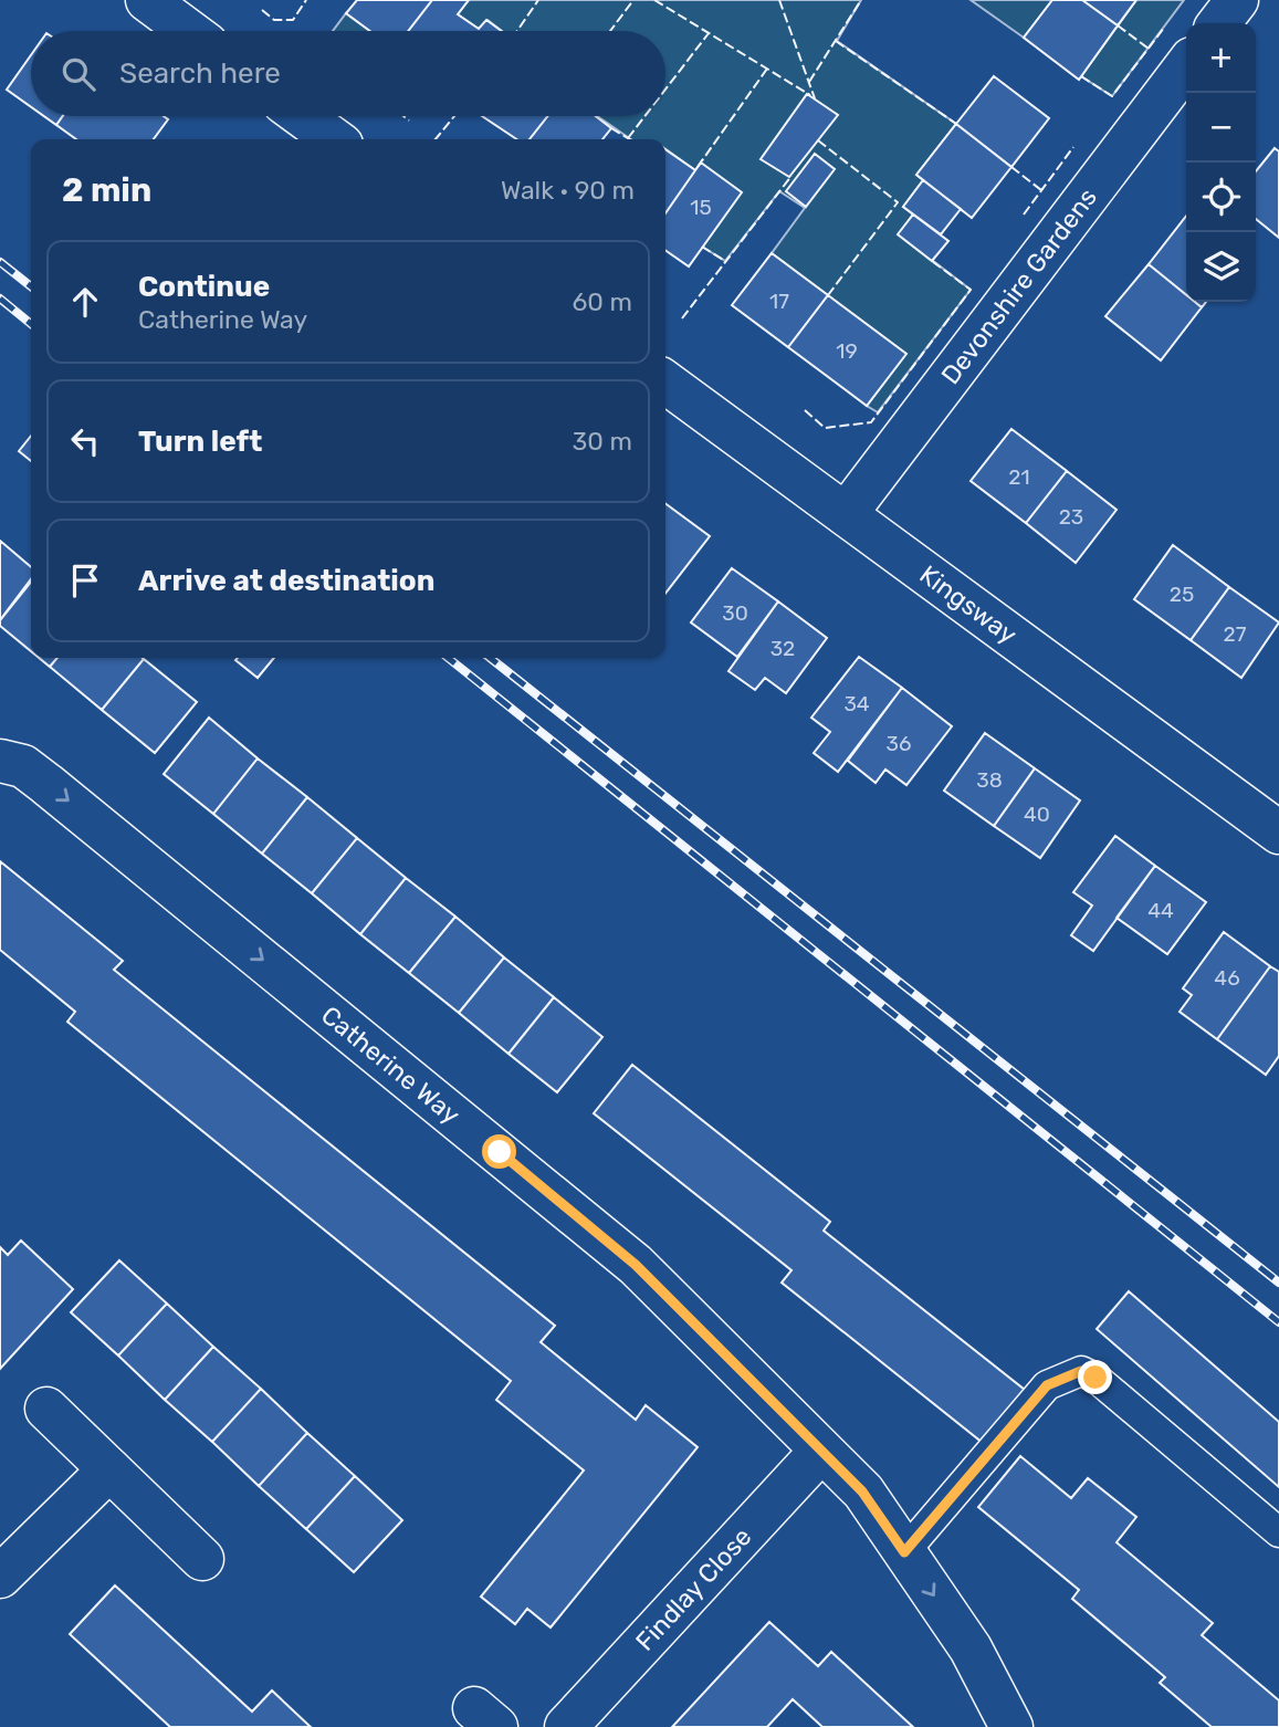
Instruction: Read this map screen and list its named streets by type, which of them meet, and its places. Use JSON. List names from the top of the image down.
{
  "streets": {
    "street": [
      "Devonshire Gardens",
      "Kingsway",
      "Catherine Way",
      "Findlay Close"
    ]
  },
  "crossings": [
    ["Devonshire Gardens", "Kingsway"],
    ["Catherine Way", "Findlay Close"]
  ],
  "one_way": ["Catherine Way"],
  "house_numbers": [
    "15",
    "17",
    "19",
    "21",
    "23",
    "25",
    "30",
    "27",
    "32",
    "34",
    "36",
    "38",
    "40",
    "44",
    "46"
  ],
  "page": {
    "map_buttons": ["+", "−"],
    "search": "Search here",
    "heading": ["2 min", "Walk · 90 m"],
    "list": [
      ["Continue", "Catherine Way", "60 m"],
      ["Turn left", "30 m"],
      "Arrive at destination"
    ]
  }
}
